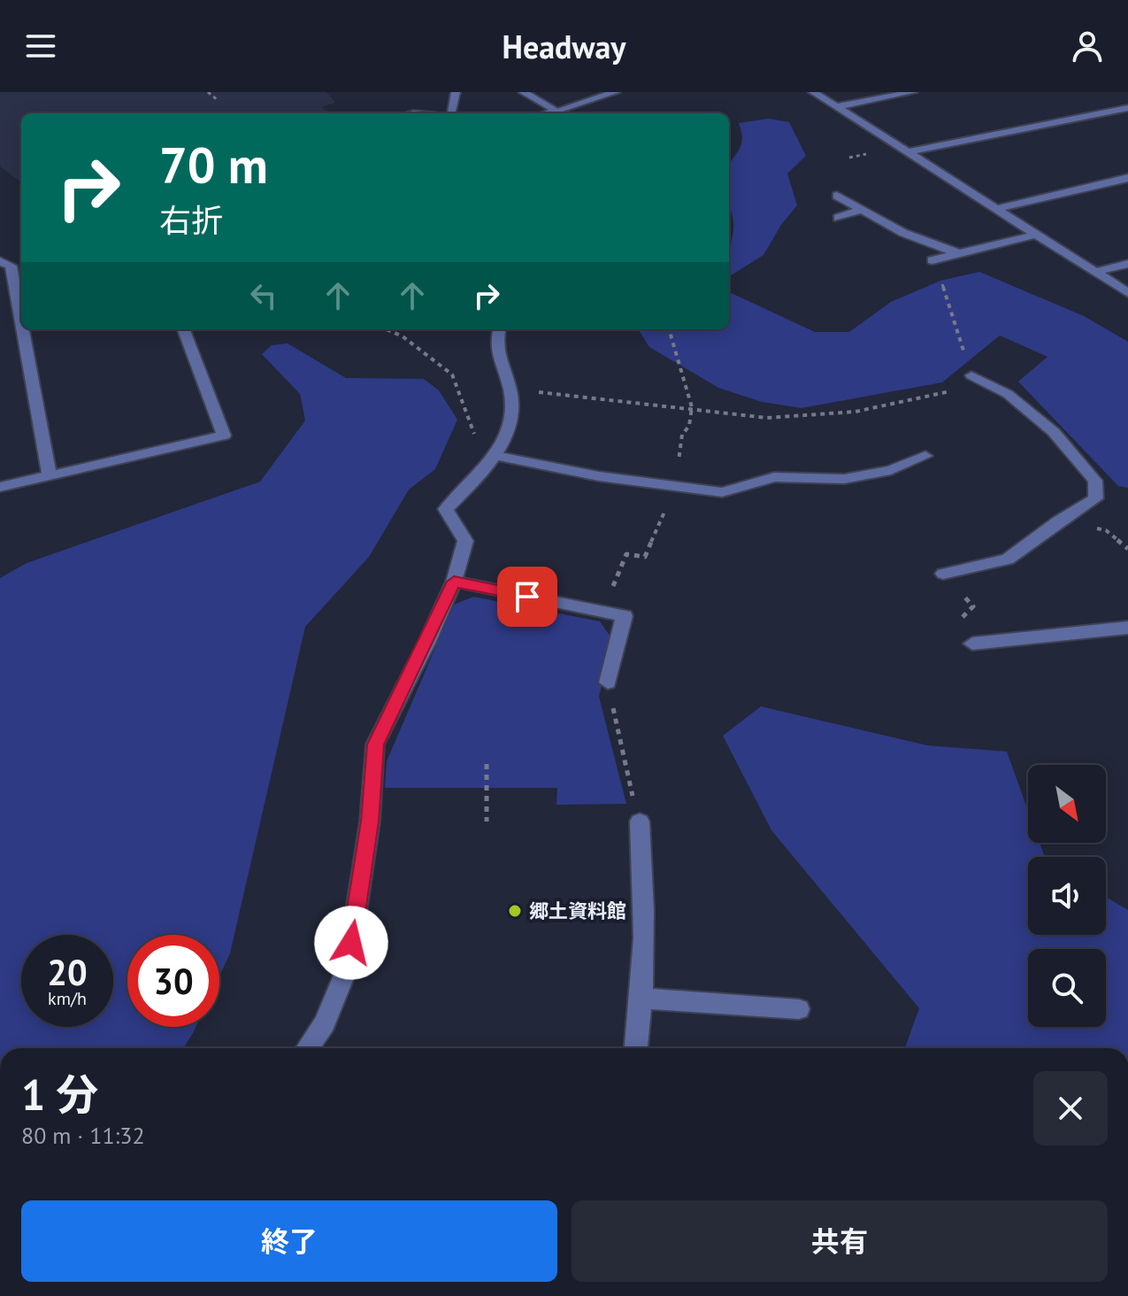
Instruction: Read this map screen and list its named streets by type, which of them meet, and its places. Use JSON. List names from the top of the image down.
{
  "places": ["郷土資料館"],
  "north": "bottom right",
  "page": {
    "header": "Headway",
    "turn": ["70 m", "右折"],
    "speed": "20 km/h",
    "limit": "30",
    "heading": ["1 分", "80 m · 11:32"],
    "buttons": ["終了", "共有"]
  }
}
